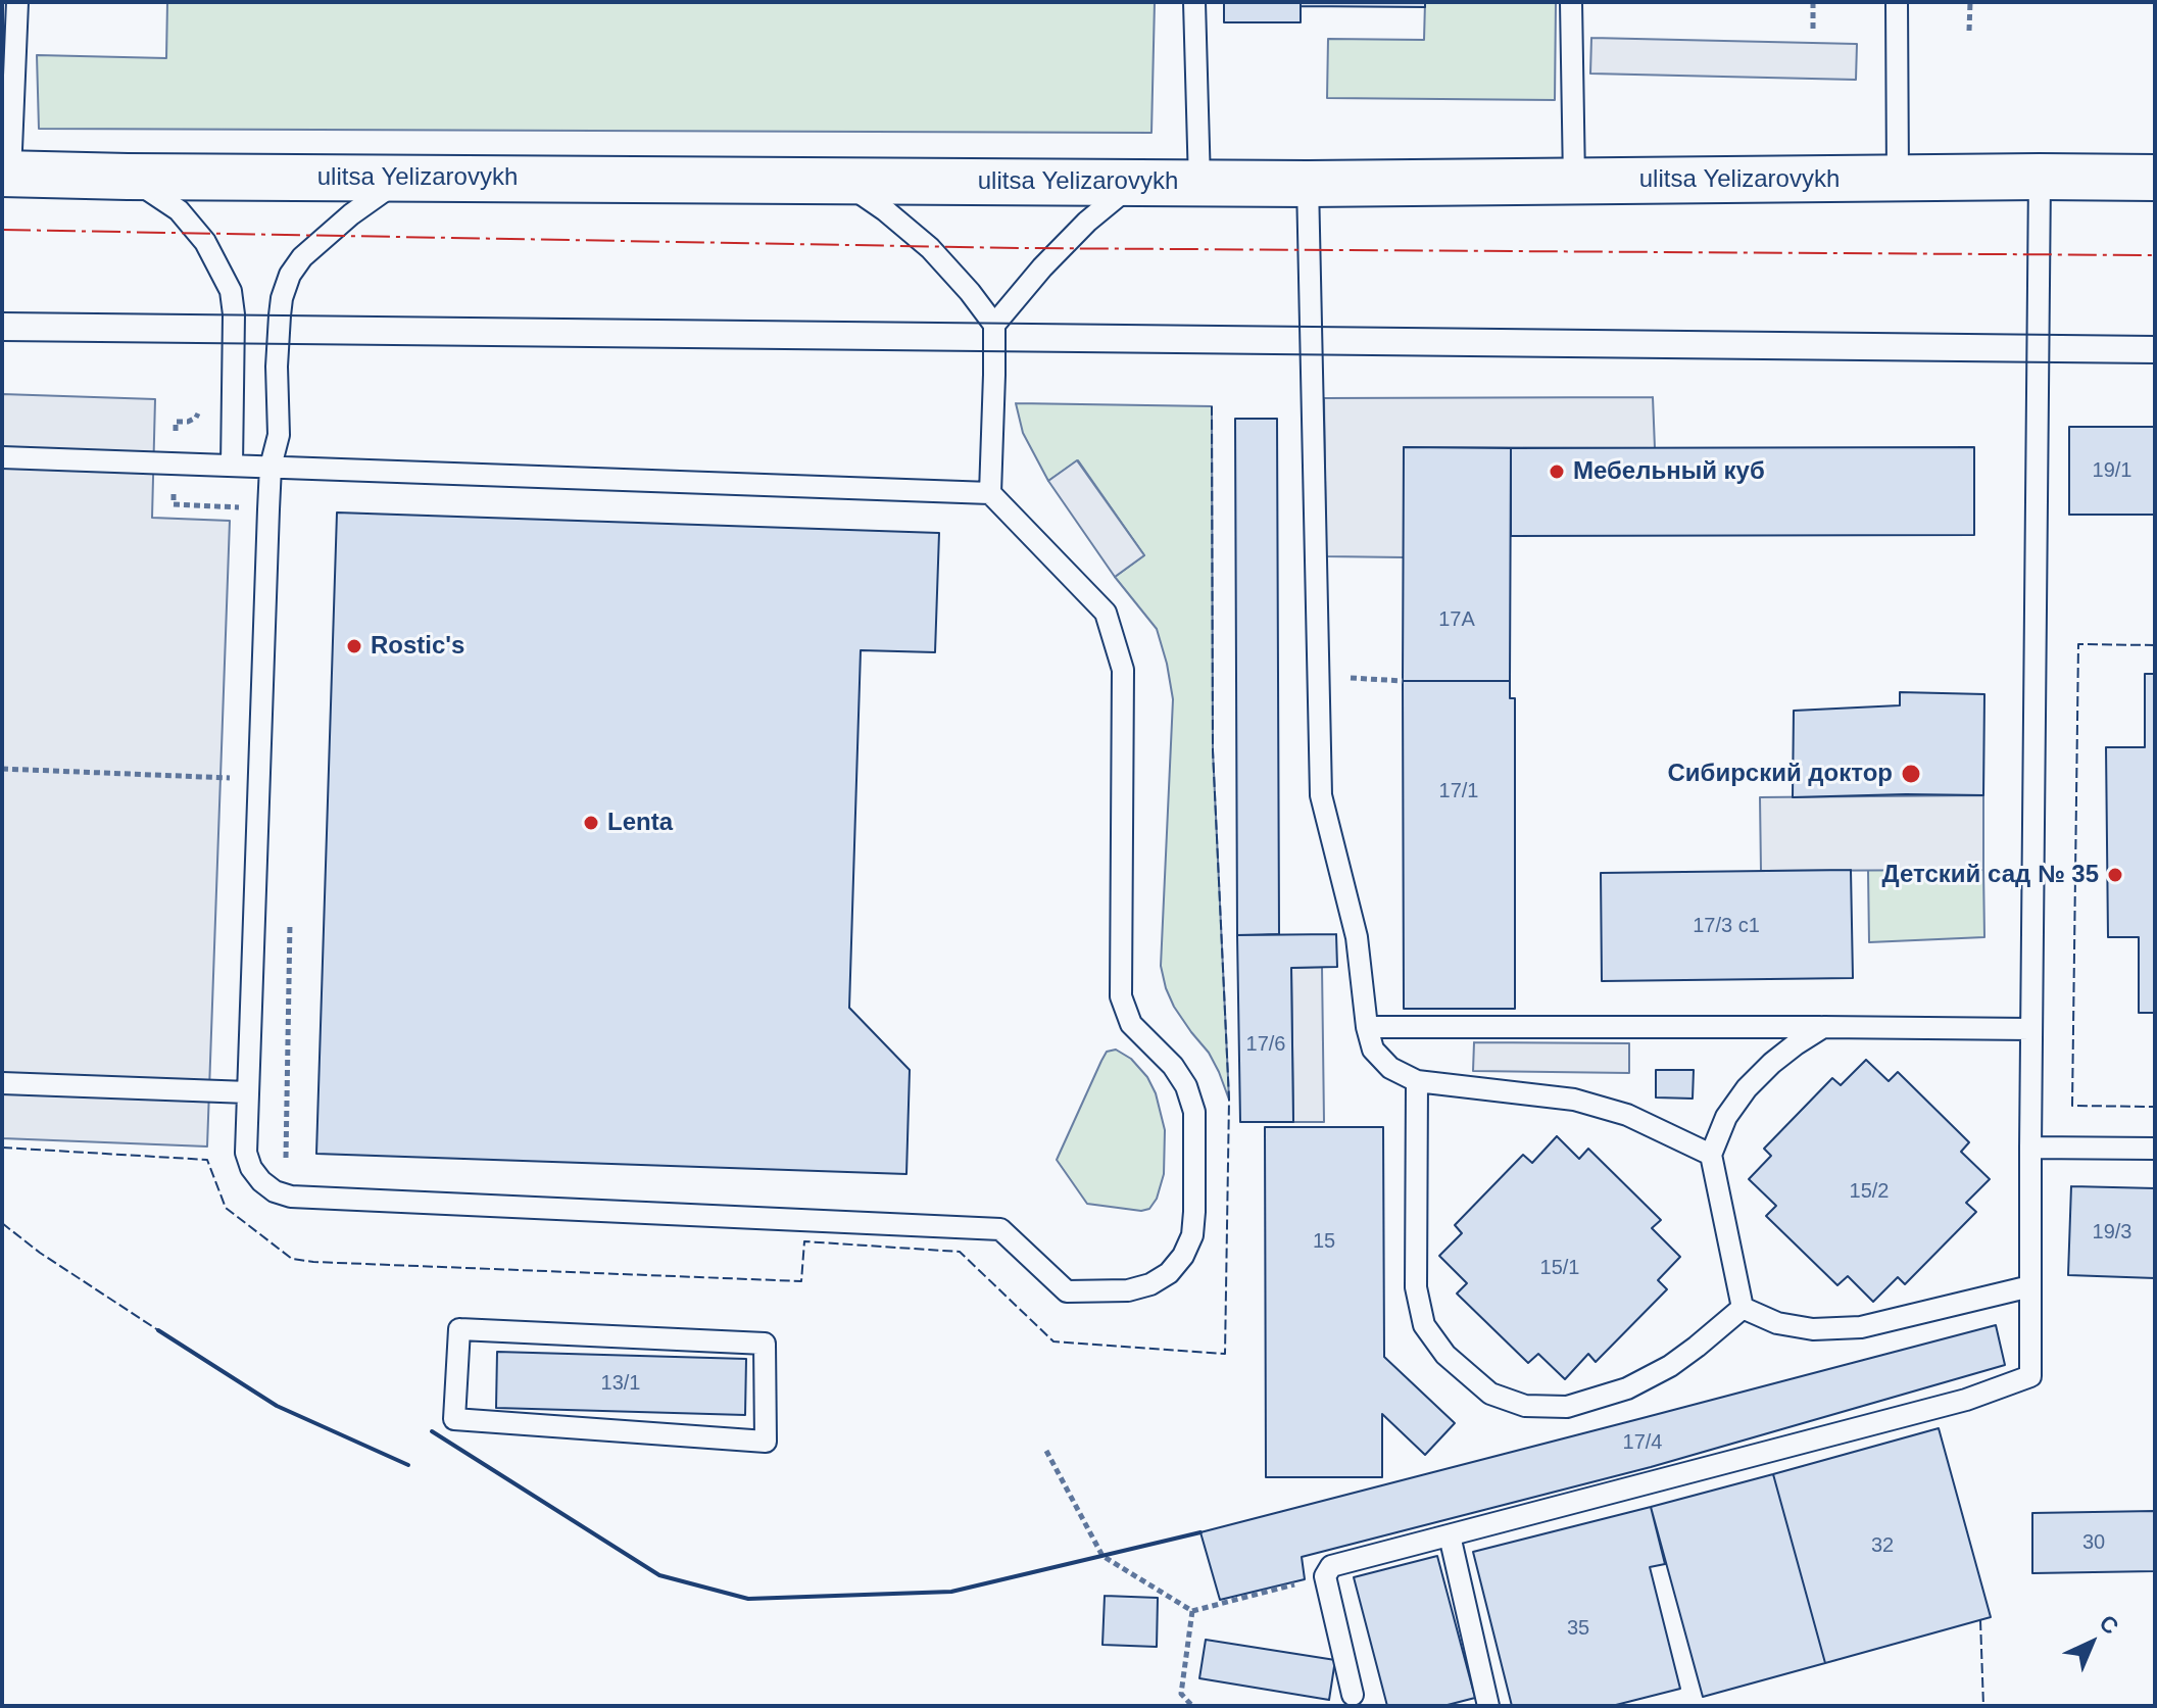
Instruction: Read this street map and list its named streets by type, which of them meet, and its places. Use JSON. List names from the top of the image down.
{
  "streets": {
    "main road": ["ulitsa Yelizarovykh"]
  },
  "places": [
    "Мебельный куб",
    "Rostic's",
    "Сибирский доктор",
    "Lenta",
    "Детский сад № 35"
  ],
  "house_numbers": [
    "19/1",
    "17А",
    "17/1",
    "17/3 с1",
    "17/6",
    "15/2",
    "19/3",
    "15",
    "15/1",
    "13/1",
    "17/4",
    "30",
    "32",
    "35"
  ],
  "north": "top right"
}
